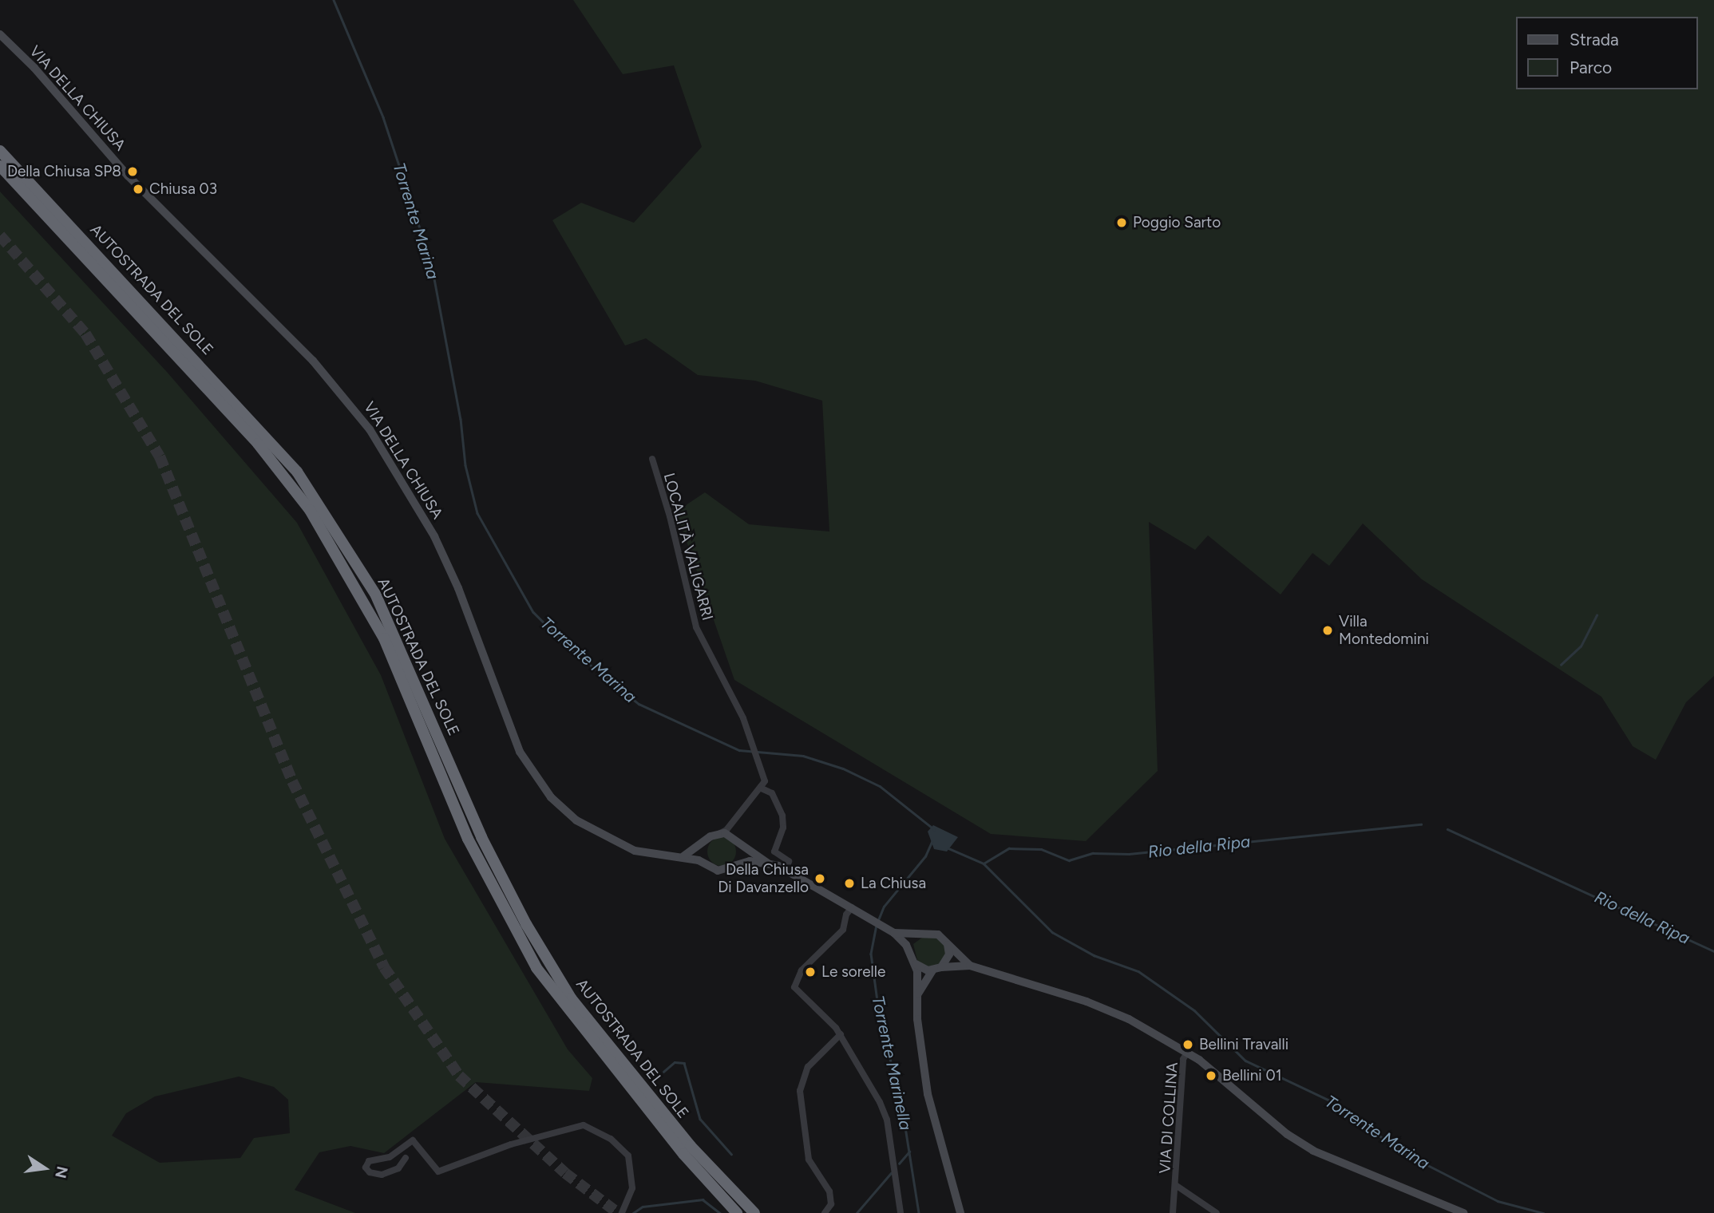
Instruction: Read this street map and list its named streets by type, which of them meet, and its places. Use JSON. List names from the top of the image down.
{
  "streets": {
    "highway": ["AUTOSTRADA DEL SOLE"],
    "main road": ["VIA DELLA CHIUSA"],
    "street": ["LOCALITÀ VALIGARRI", "VIA DI COLLINA"]
  },
  "water": ["Torrente Marina", "Rio della Ripa", "Torrente Marinella"],
  "places": [
    "Della Chiusa SP8",
    "Chiusa 03",
    "Poggio Sarto",
    "Villa Montedomini",
    "Della Chiusa Di Davanzello",
    "La Chiusa",
    "Le sorelle",
    "Bellini Travalli",
    "Bellini 01"
  ],
  "legend": ["Strada", "Parco"],
  "north": "right"
}
